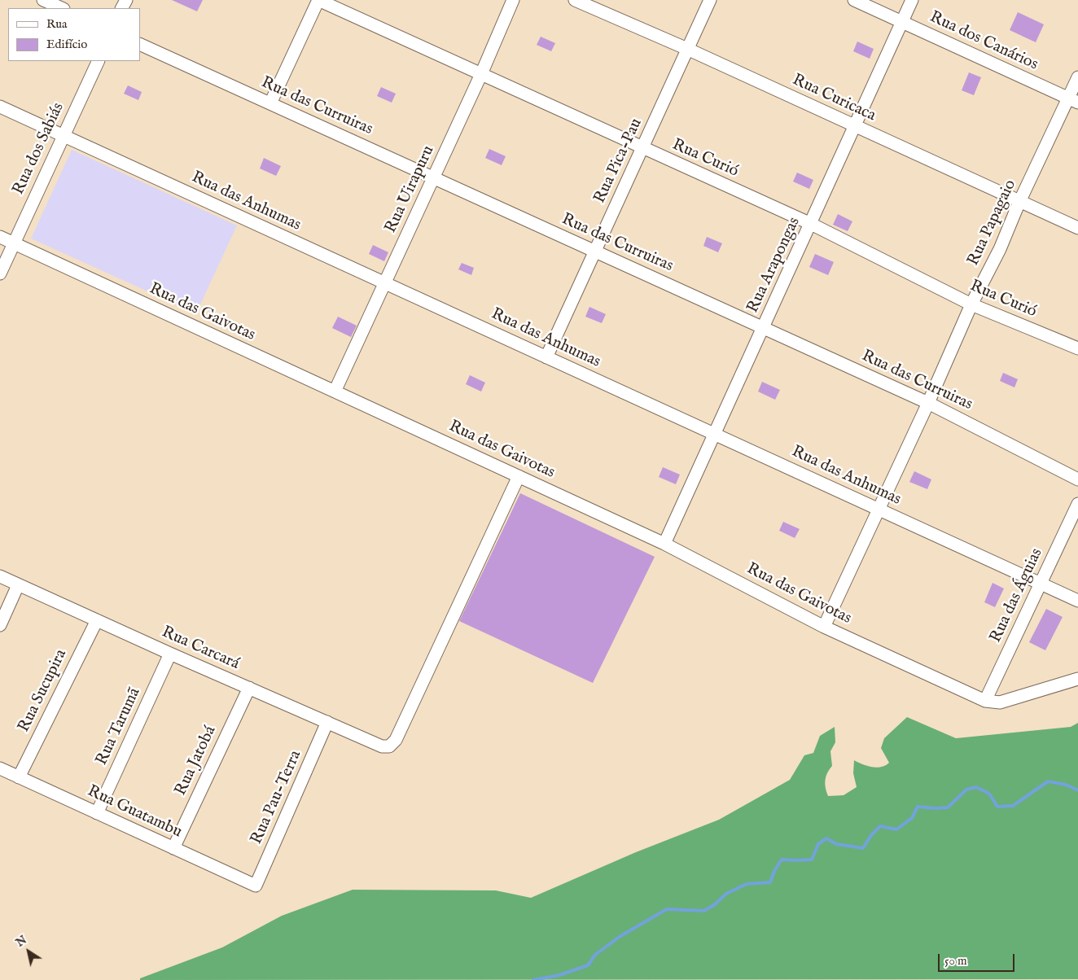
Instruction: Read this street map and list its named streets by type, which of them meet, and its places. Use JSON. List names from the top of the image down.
{
  "streets": {
    "street": [
      "Rua dos Canários",
      "Rua Curicaca",
      "Rua das Curruiras",
      "Rua dos Sabiás",
      "Rua Curió",
      "Rua Pica-Pau",
      "Rua Uirapuru",
      "Rua das Anhumas",
      "Rua Papagaio",
      "Rua Arapongas",
      "Rua das Gaivotas",
      "Rua das Águias",
      "Rua Carcará",
      "Rua Sucupira",
      "Rua Tarumã",
      "Rua Jatobá",
      "Rua Pau-Terra",
      "Rua Guatambu"
    ]
  },
  "crossings": [
    ["Rua dos Canários", "Rua Papagaio"],
    ["Rua dos Canários", "Rua Arapongas"],
    ["Rua Curicaca", "Rua Pica-Pau"],
    ["Rua Curicaca", "Rua Papagaio"],
    ["Rua Curicaca", "Rua Arapongas"],
    ["Rua das Curruiras", "Rua Pica-Pau"],
    ["Rua das Curruiras", "Rua Uirapuru"],
    ["Rua das Curruiras", "Rua Papagaio"],
    ["Rua das Curruiras", "Rua Arapongas"],
    ["Rua dos Sabiás", "Rua das Anhumas"],
    ["Rua dos Sabiás", "Rua das Gaivotas"],
    ["Rua Curió", "Rua Pica-Pau"],
    ["Rua Curió", "Rua Uirapuru"],
    ["Rua Curió", "Rua Papagaio"],
    ["Rua Curió", "Rua Arapongas"],
    ["Rua Pica-Pau", "Rua das Anhumas"],
    ["Rua Uirapuru", "Rua das Anhumas"],
    ["Rua Uirapuru", "Rua das Gaivotas"],
    ["Rua das Anhumas", "Rua Papagaio"],
    ["Rua das Anhumas", "Rua Arapongas"],
    ["Rua das Anhumas", "Rua das Águias"],
    ["Rua Papagaio", "Rua das Gaivotas"],
    ["Rua Arapongas", "Rua das Gaivotas"],
    ["Rua das Gaivotas", "Rua das Águias"],
    ["Rua das Gaivotas", "Rua Carcará"],
    ["Rua Carcará", "Rua Sucupira"],
    ["Rua Carcará", "Rua Tarumã"],
    ["Rua Carcará", "Rua Jatobá"],
    ["Rua Carcará", "Rua Pau-Terra"],
    ["Rua Sucupira", "Rua Guatambu"],
    ["Rua Tarumã", "Rua Guatambu"],
    ["Rua Jatobá", "Rua Guatambu"],
    ["Rua Pau-Terra", "Rua Guatambu"]
  ],
  "legend": ["Rua", "Edifício"],
  "scale_bar": "50 m",
  "north": "top left"
}
